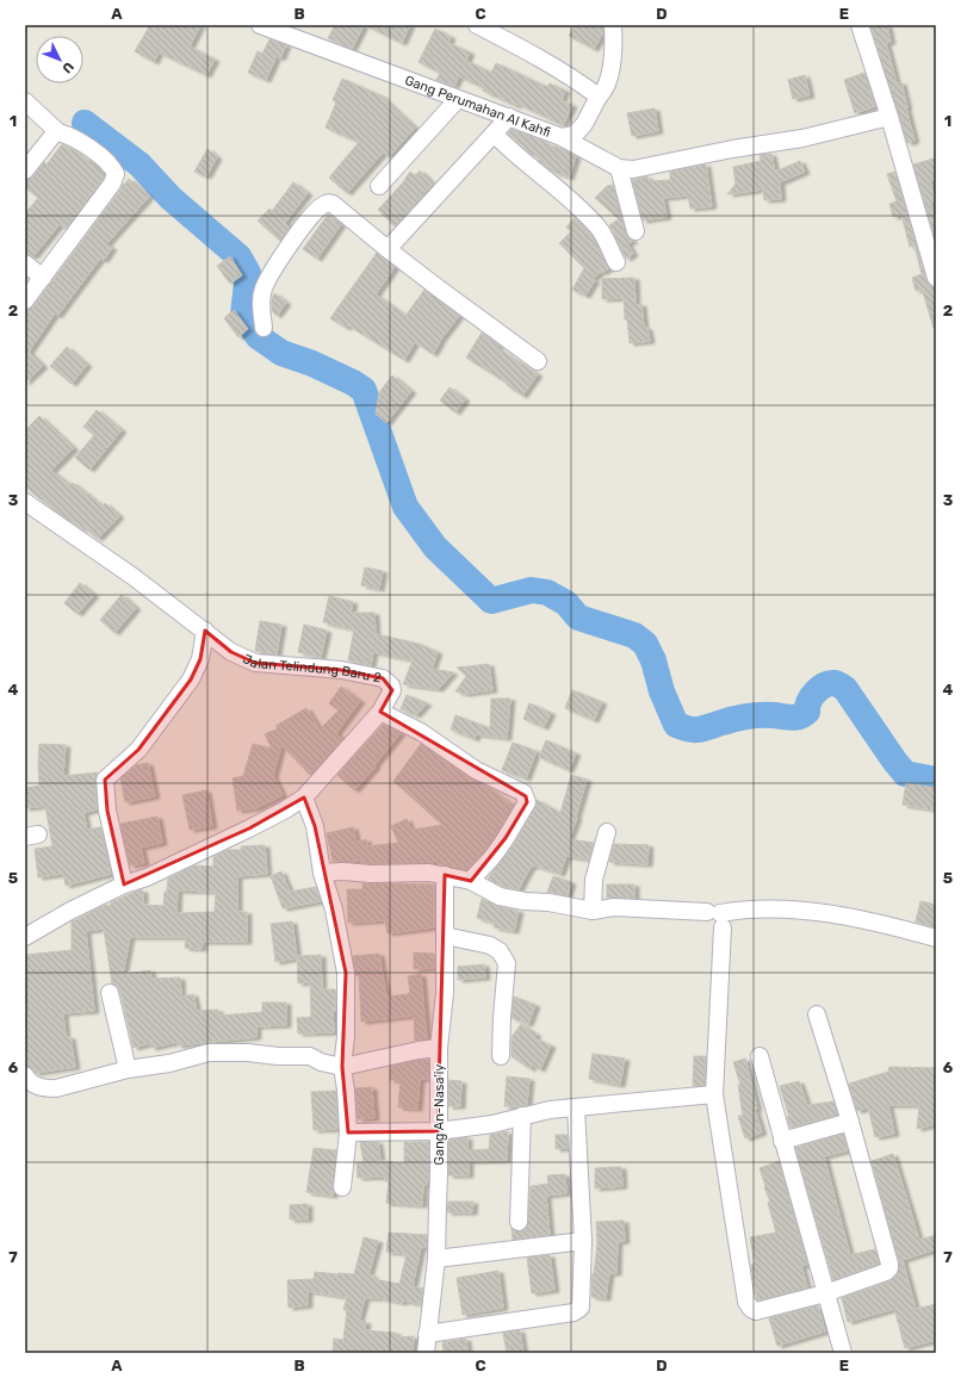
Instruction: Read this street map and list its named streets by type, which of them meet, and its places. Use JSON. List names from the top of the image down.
{
  "streets": {
    "street": ["Gang Perumahan Al Kahfi", "Jalan Telindung Baru 2", "Gang An-Nasa'iy"]
  },
  "north": "bottom right",
  "grid": {
    "columns": [
      "A",
      "B",
      "C",
      "D",
      "E"
    ],
    "rows": [
      "1",
      "2",
      "3",
      "4",
      "5",
      "6",
      "7"
    ]
  }
}
